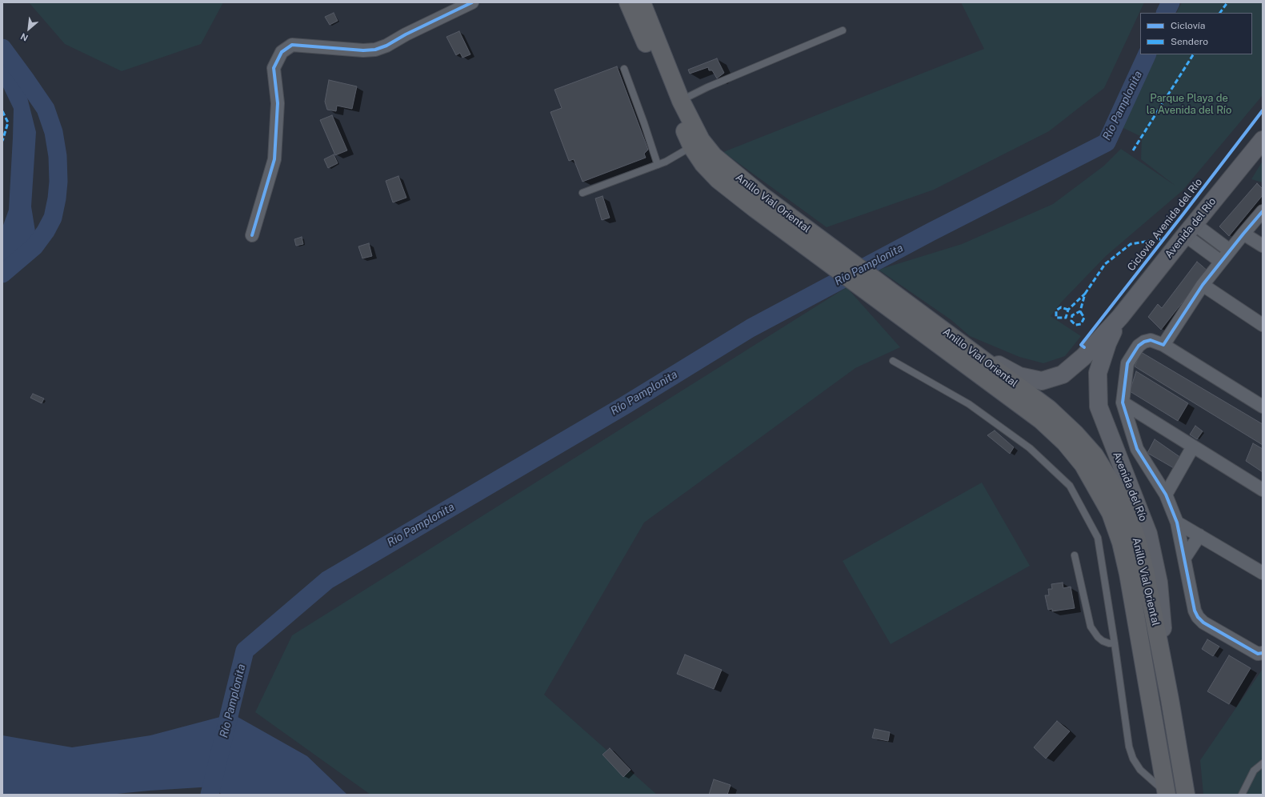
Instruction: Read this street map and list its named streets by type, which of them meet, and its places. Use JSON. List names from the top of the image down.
{
  "streets": {
    "highway": ["Anillo Vial Oriental"],
    "main road": ["Avenida del Río"],
    "cycle path": ["Ciclovía Avenida del Río"]
  },
  "crossings": [
    ["Anillo Vial Oriental", "Avenida del Río"]
  ],
  "water": ["Río Pamplonita"],
  "parks": ["Parque Playa de la Avenida del Río"],
  "legend": ["Ciclovía", "Sendero"],
  "north": "bottom left"
}
